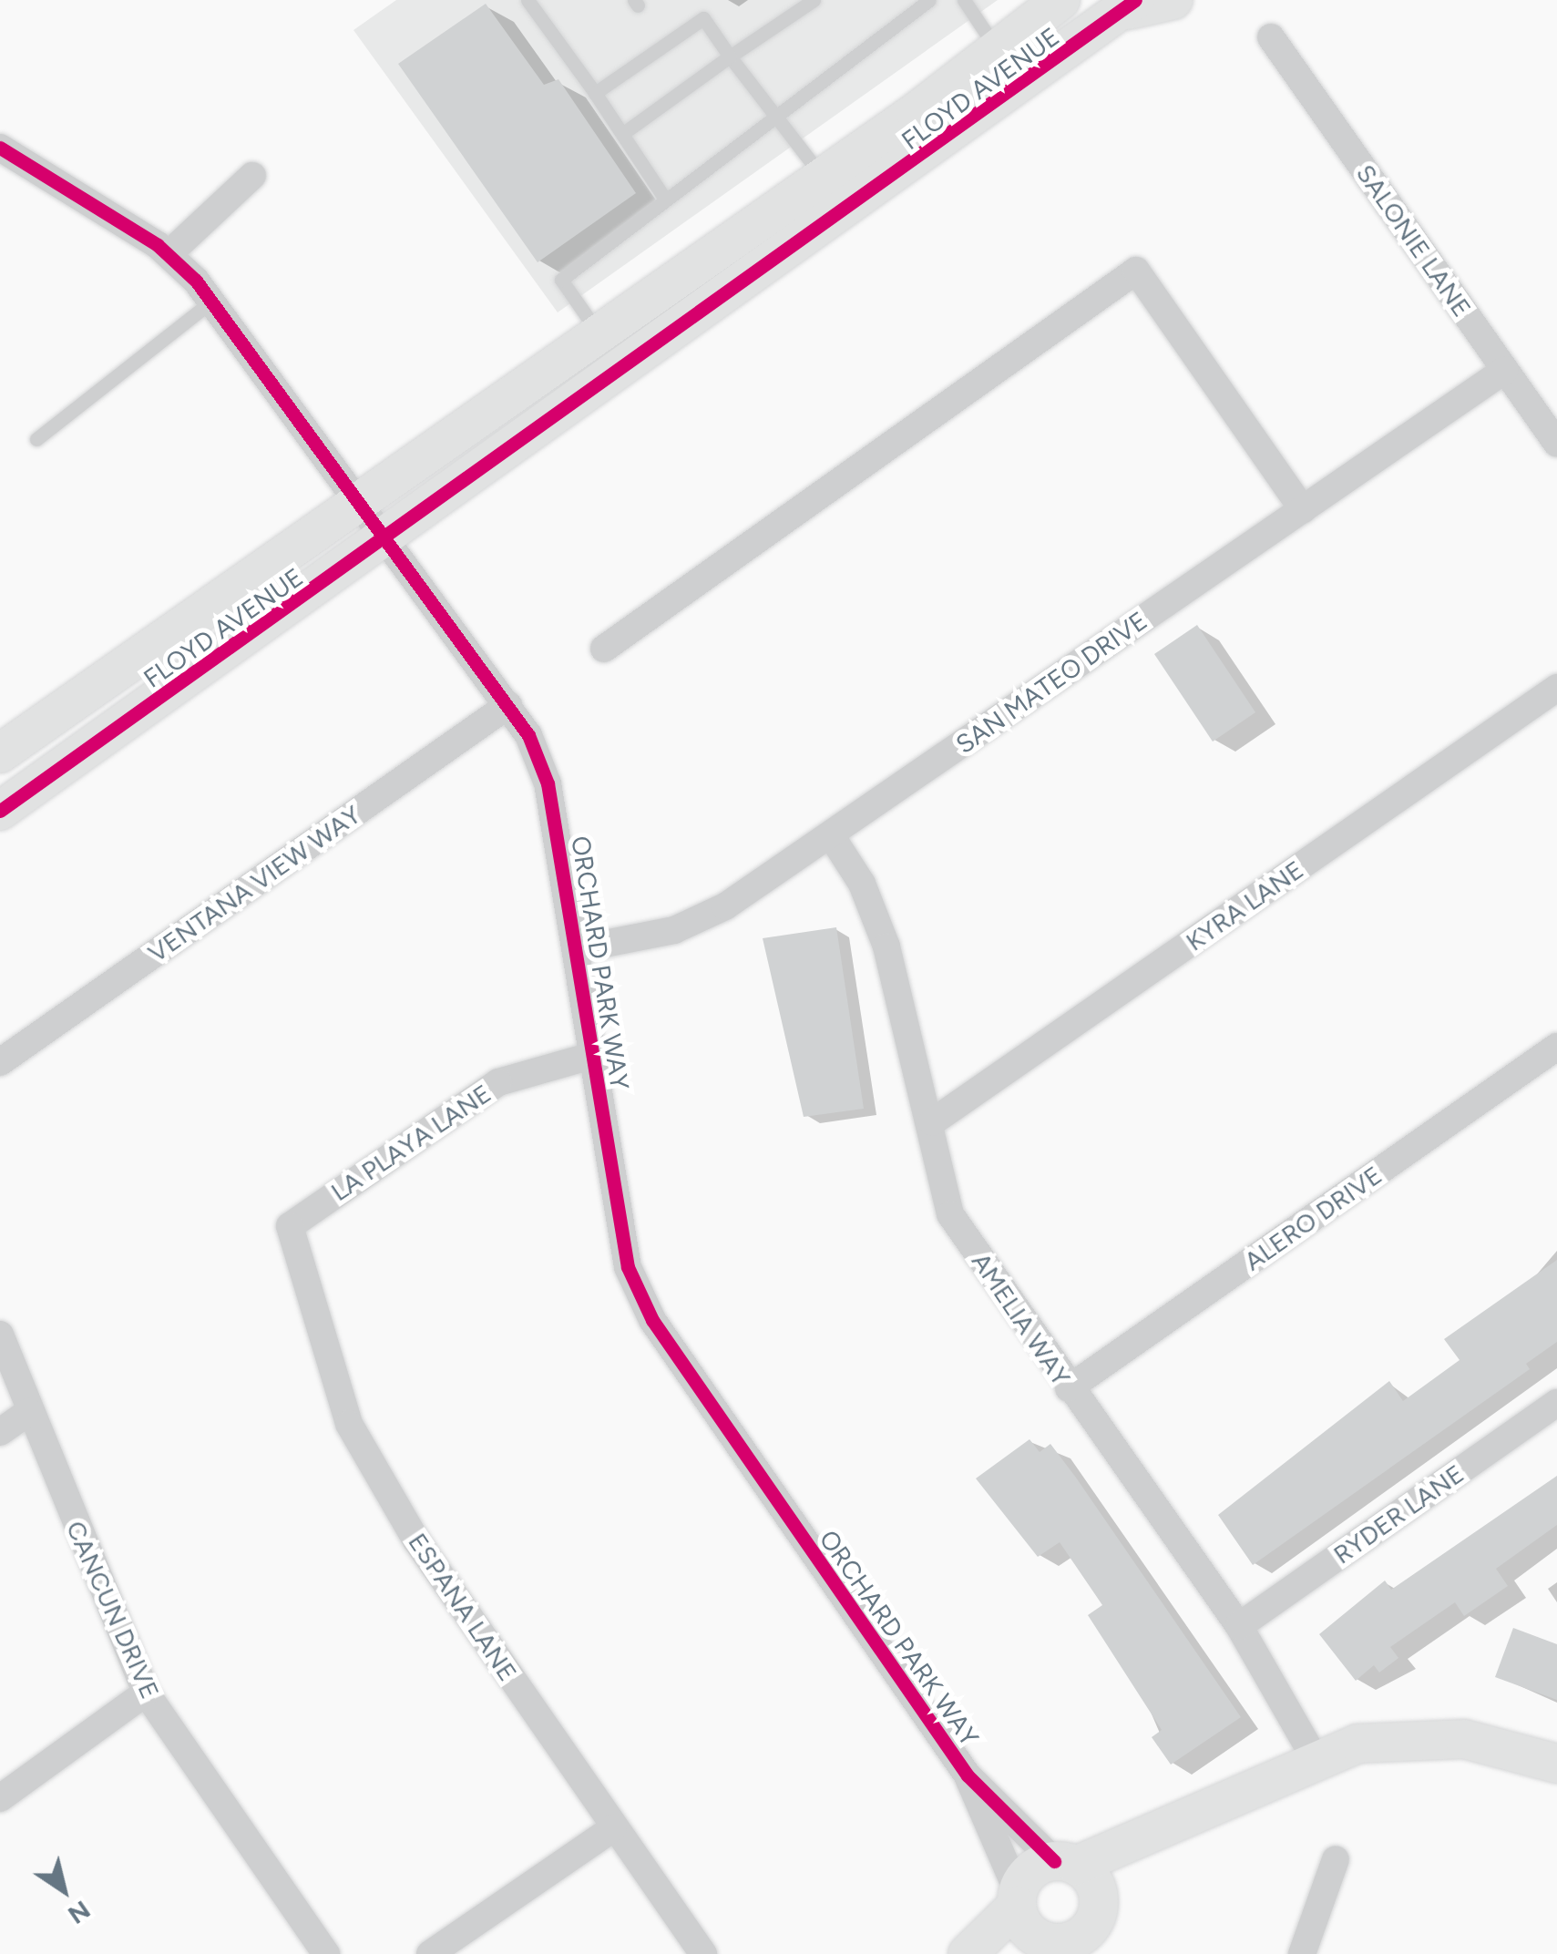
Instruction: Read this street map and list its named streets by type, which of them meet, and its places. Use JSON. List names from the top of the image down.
{
  "streets": {
    "street": [
      "FLOYD AVENUE",
      "SALONIE LANE",
      "SAN MATEO DRIVE",
      "VENTANA VIEW WAY",
      "KYRA LANE",
      "ORCHARD PARK WAY",
      "LA PLAYA LANE",
      "ALERO DRIVE",
      "AMELIA WAY",
      "RYDER LANE",
      "ESPANA LANE",
      "CANCUN DRIVE"
    ]
  },
  "crossings": [
    ["FLOYD AVENUE", "ORCHARD PARK WAY"],
    ["SALONIE LANE", "SAN MATEO DRIVE"],
    ["SAN MATEO DRIVE", "ORCHARD PARK WAY"],
    ["SAN MATEO DRIVE", "AMELIA WAY"],
    ["VENTANA VIEW WAY", "ORCHARD PARK WAY"],
    ["KYRA LANE", "AMELIA WAY"],
    ["ORCHARD PARK WAY", "LA PLAYA LANE"],
    ["LA PLAYA LANE", "ESPANA LANE"],
    ["ALERO DRIVE", "AMELIA WAY"],
    ["AMELIA WAY", "RYDER LANE"]
  ],
  "north": "bottom right"
}
